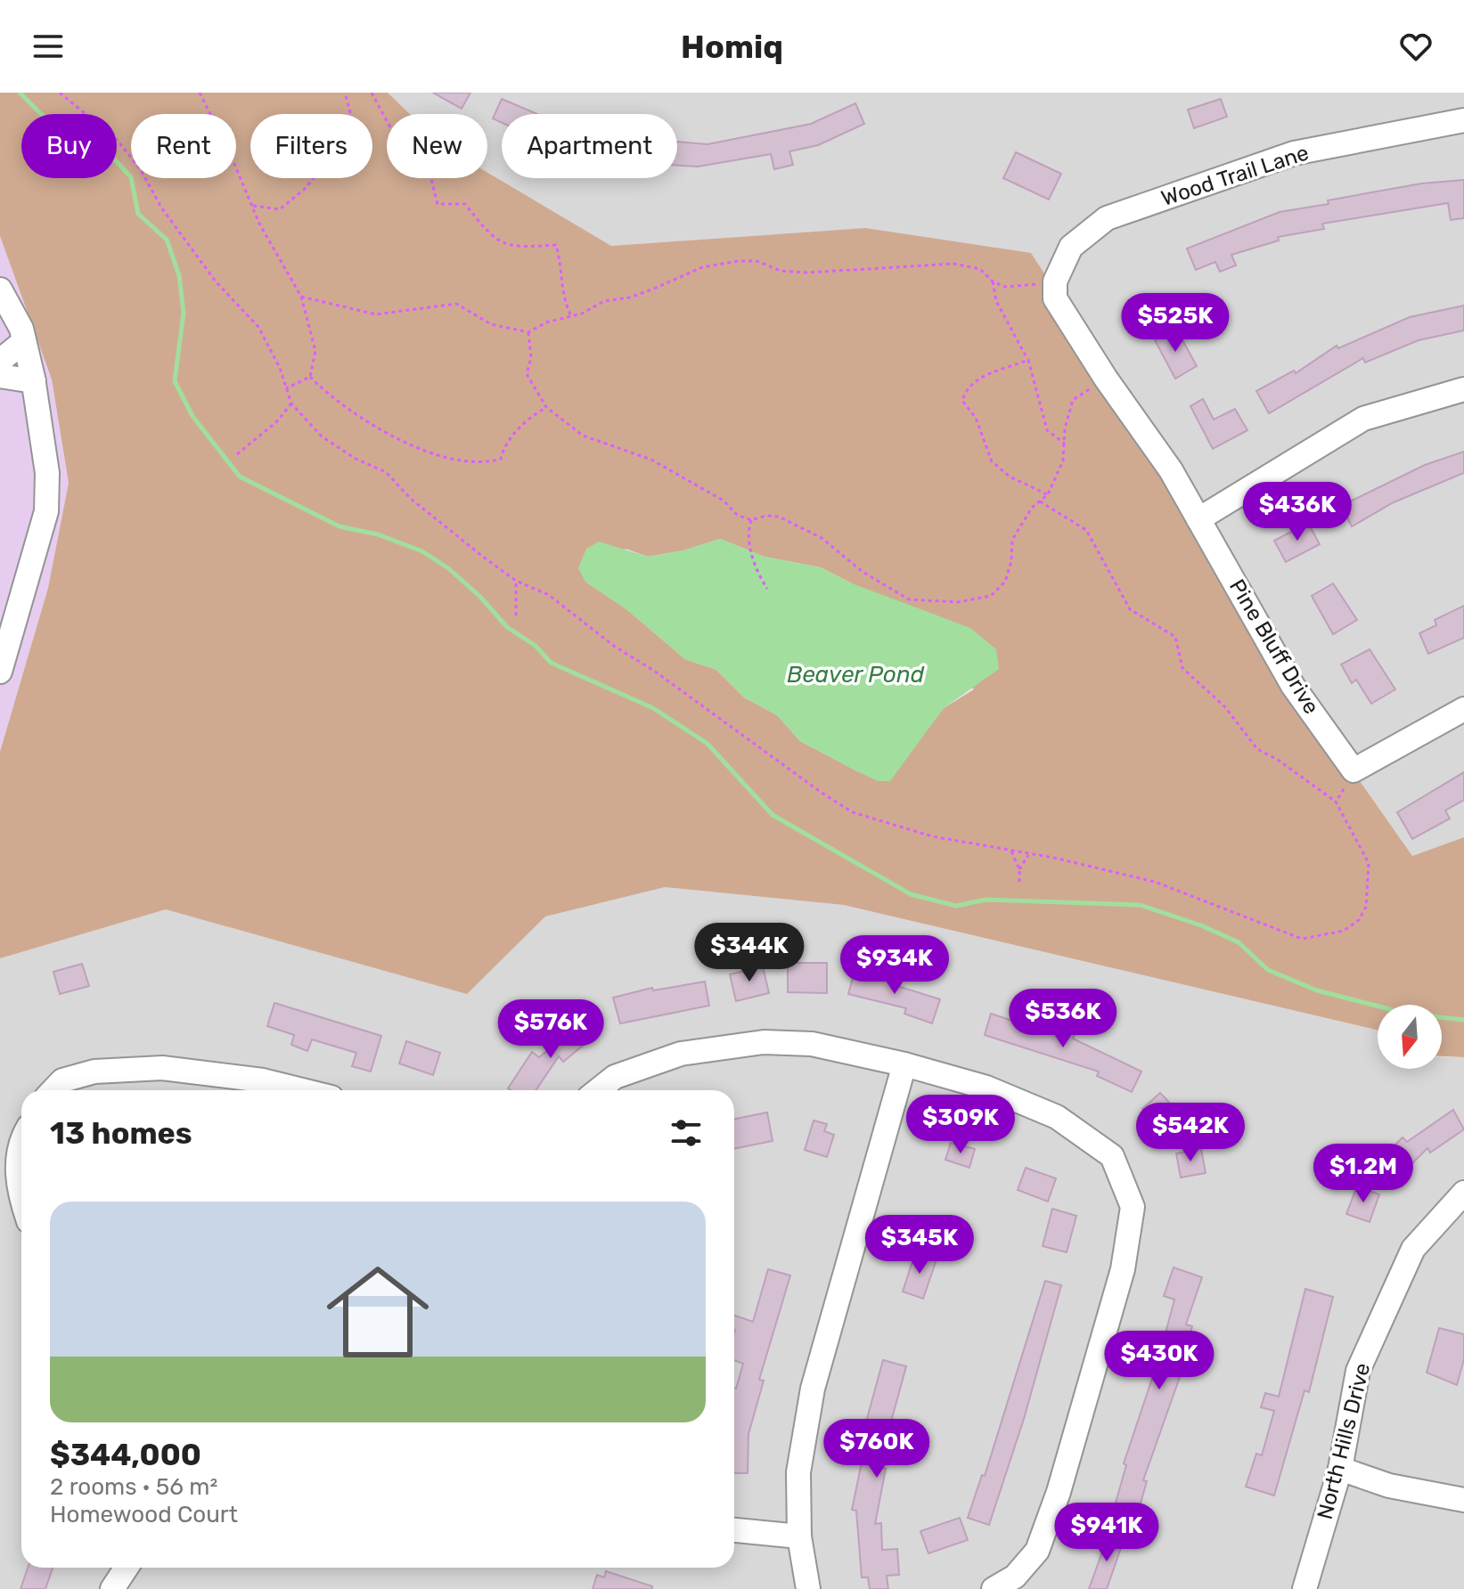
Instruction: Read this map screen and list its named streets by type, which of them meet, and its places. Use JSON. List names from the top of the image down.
{
  "streets": {
    "street": ["Wood Trail Lane", "Pine Bluff Drive", "North Hills Drive"]
  },
  "crossings": [
    ["Wood Trail Lane", "Pine Bluff Drive"]
  ],
  "water": ["Beaver Pond"],
  "north": "bottom",
  "page": {
    "header": "Homiq",
    "chip": [
      "Buy",
      "Rent",
      "Filters",
      "New",
      "Apartment"
    ],
    "price": [
      "$525K",
      "$436K",
      "$344K",
      "$934K",
      "$536K",
      "$576K",
      "$309K",
      "$542K",
      "$1.2M",
      "$345K",
      "$430K",
      "$760K",
      "$941K"
    ],
    "heading": "13 homes",
    "list": [
      {
        "name": "$344,000",
        "note": "2 rooms · 56 m² · Homewood Court"
      }
    ]
  }
}
